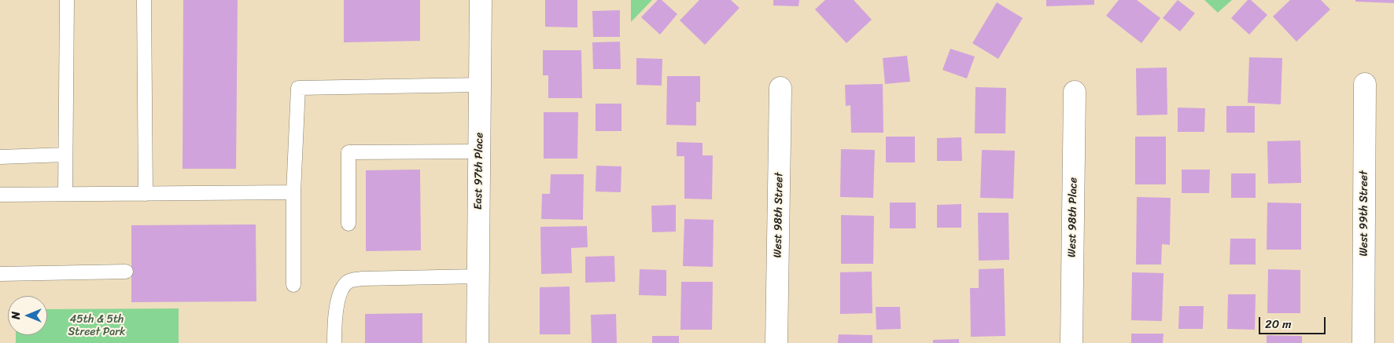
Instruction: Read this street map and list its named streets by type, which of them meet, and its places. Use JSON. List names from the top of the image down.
{
  "streets": {
    "street": [
      "East 97th Place",
      "West 99th Street",
      "West 98th Street",
      "West 98th Place"
    ]
  },
  "parks": ["45th & 5th Street Park"],
  "scale_bar": "20 m",
  "north": "left"
}
